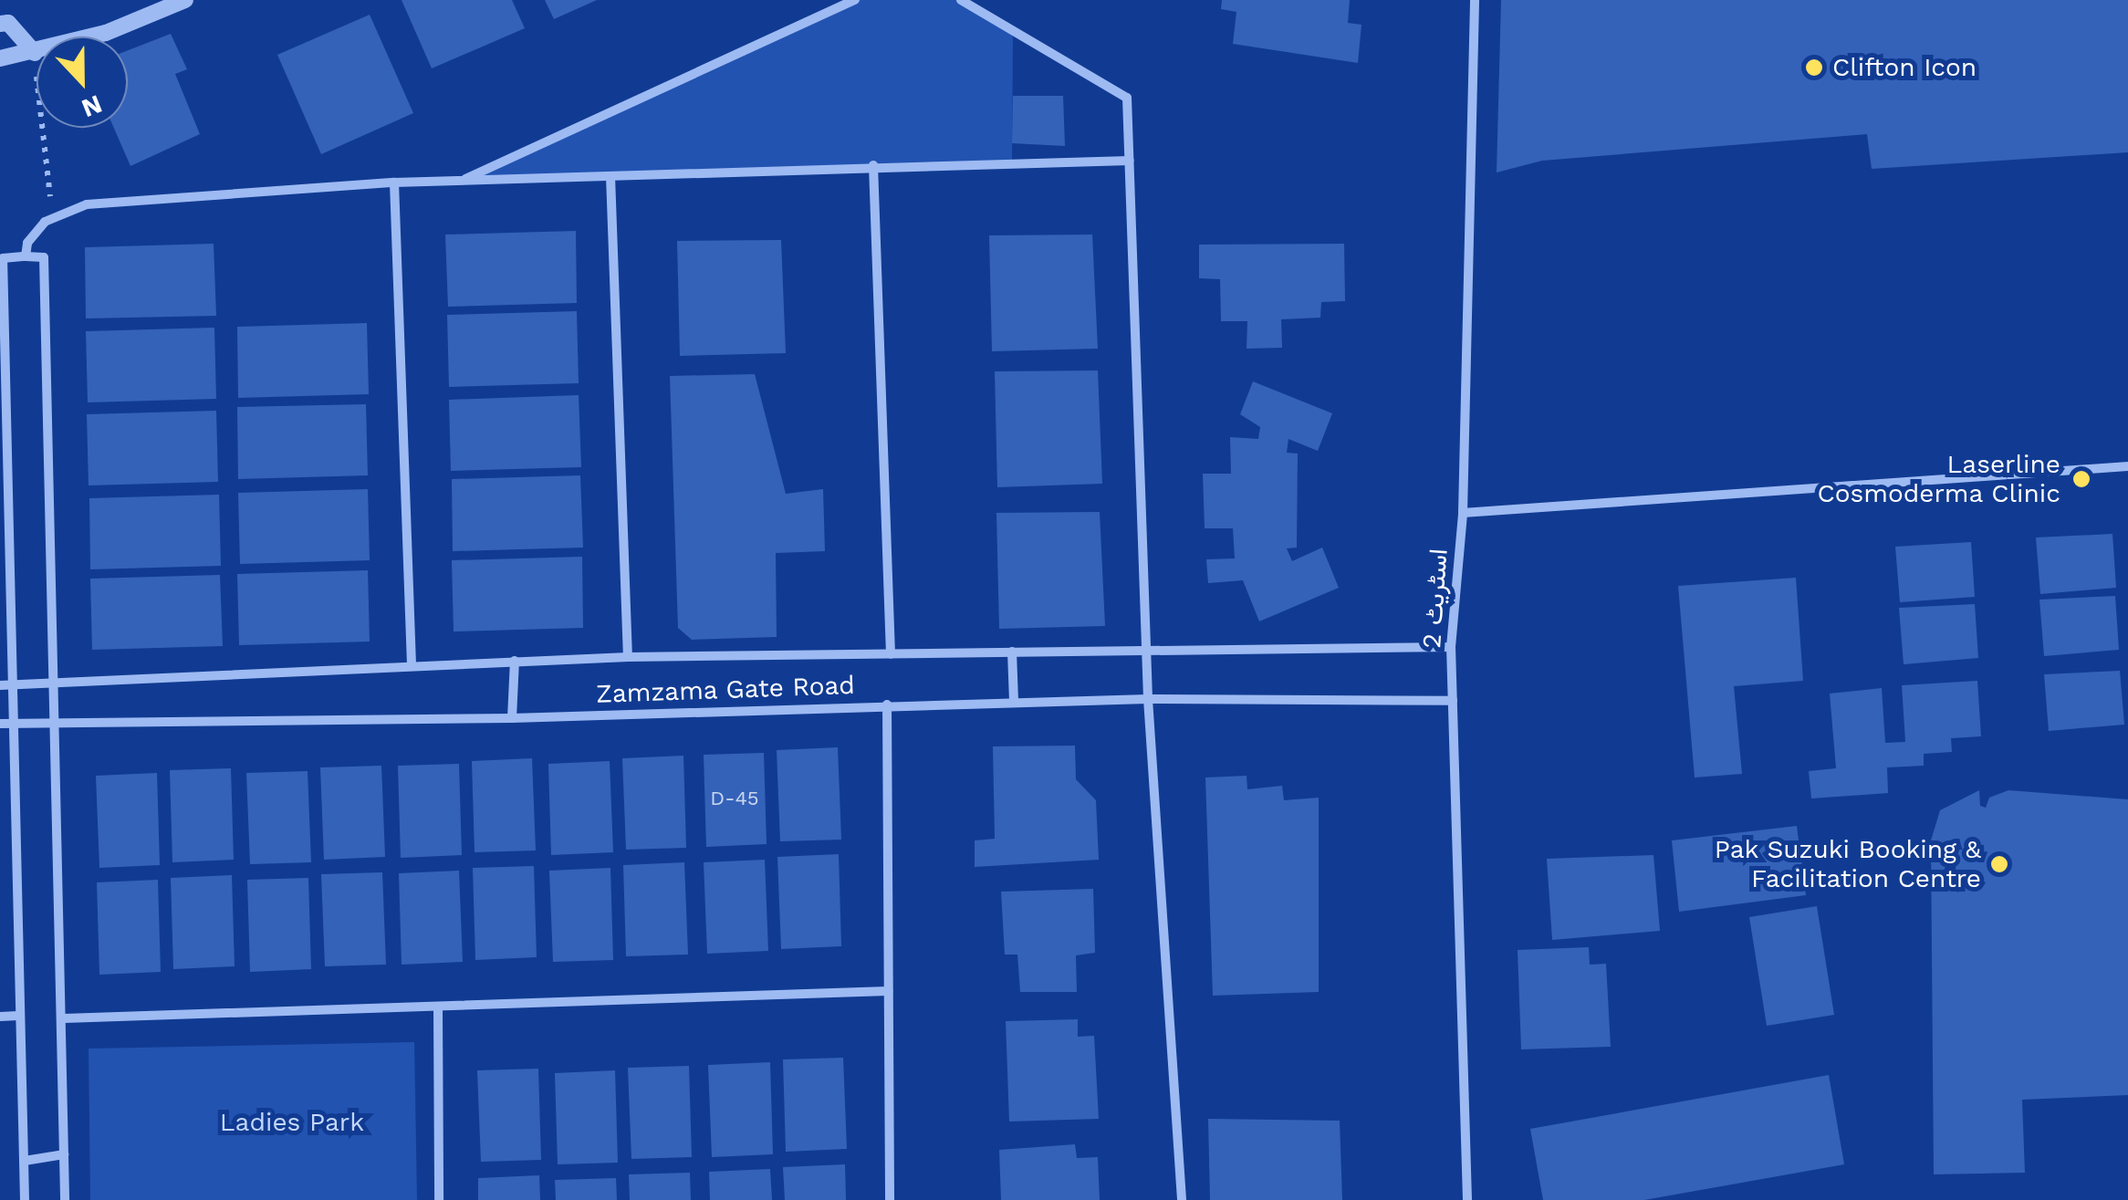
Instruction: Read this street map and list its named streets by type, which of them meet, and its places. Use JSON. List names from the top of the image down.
{
  "streets": {
    "street": ["اسٹریٹ 2", "Zamzama Gate Road"]
  },
  "crossings": [
    ["اسٹریٹ 2", "Zamzama Gate Road"]
  ],
  "parks": ["Ladies Park"],
  "places": ["Clifton Icon", "Laserline Cosmoderma Clinic", "Pak Suzuki Booking & Facilitation Centre"],
  "house_numbers": ["D-45"],
  "north": "bottom"
}
